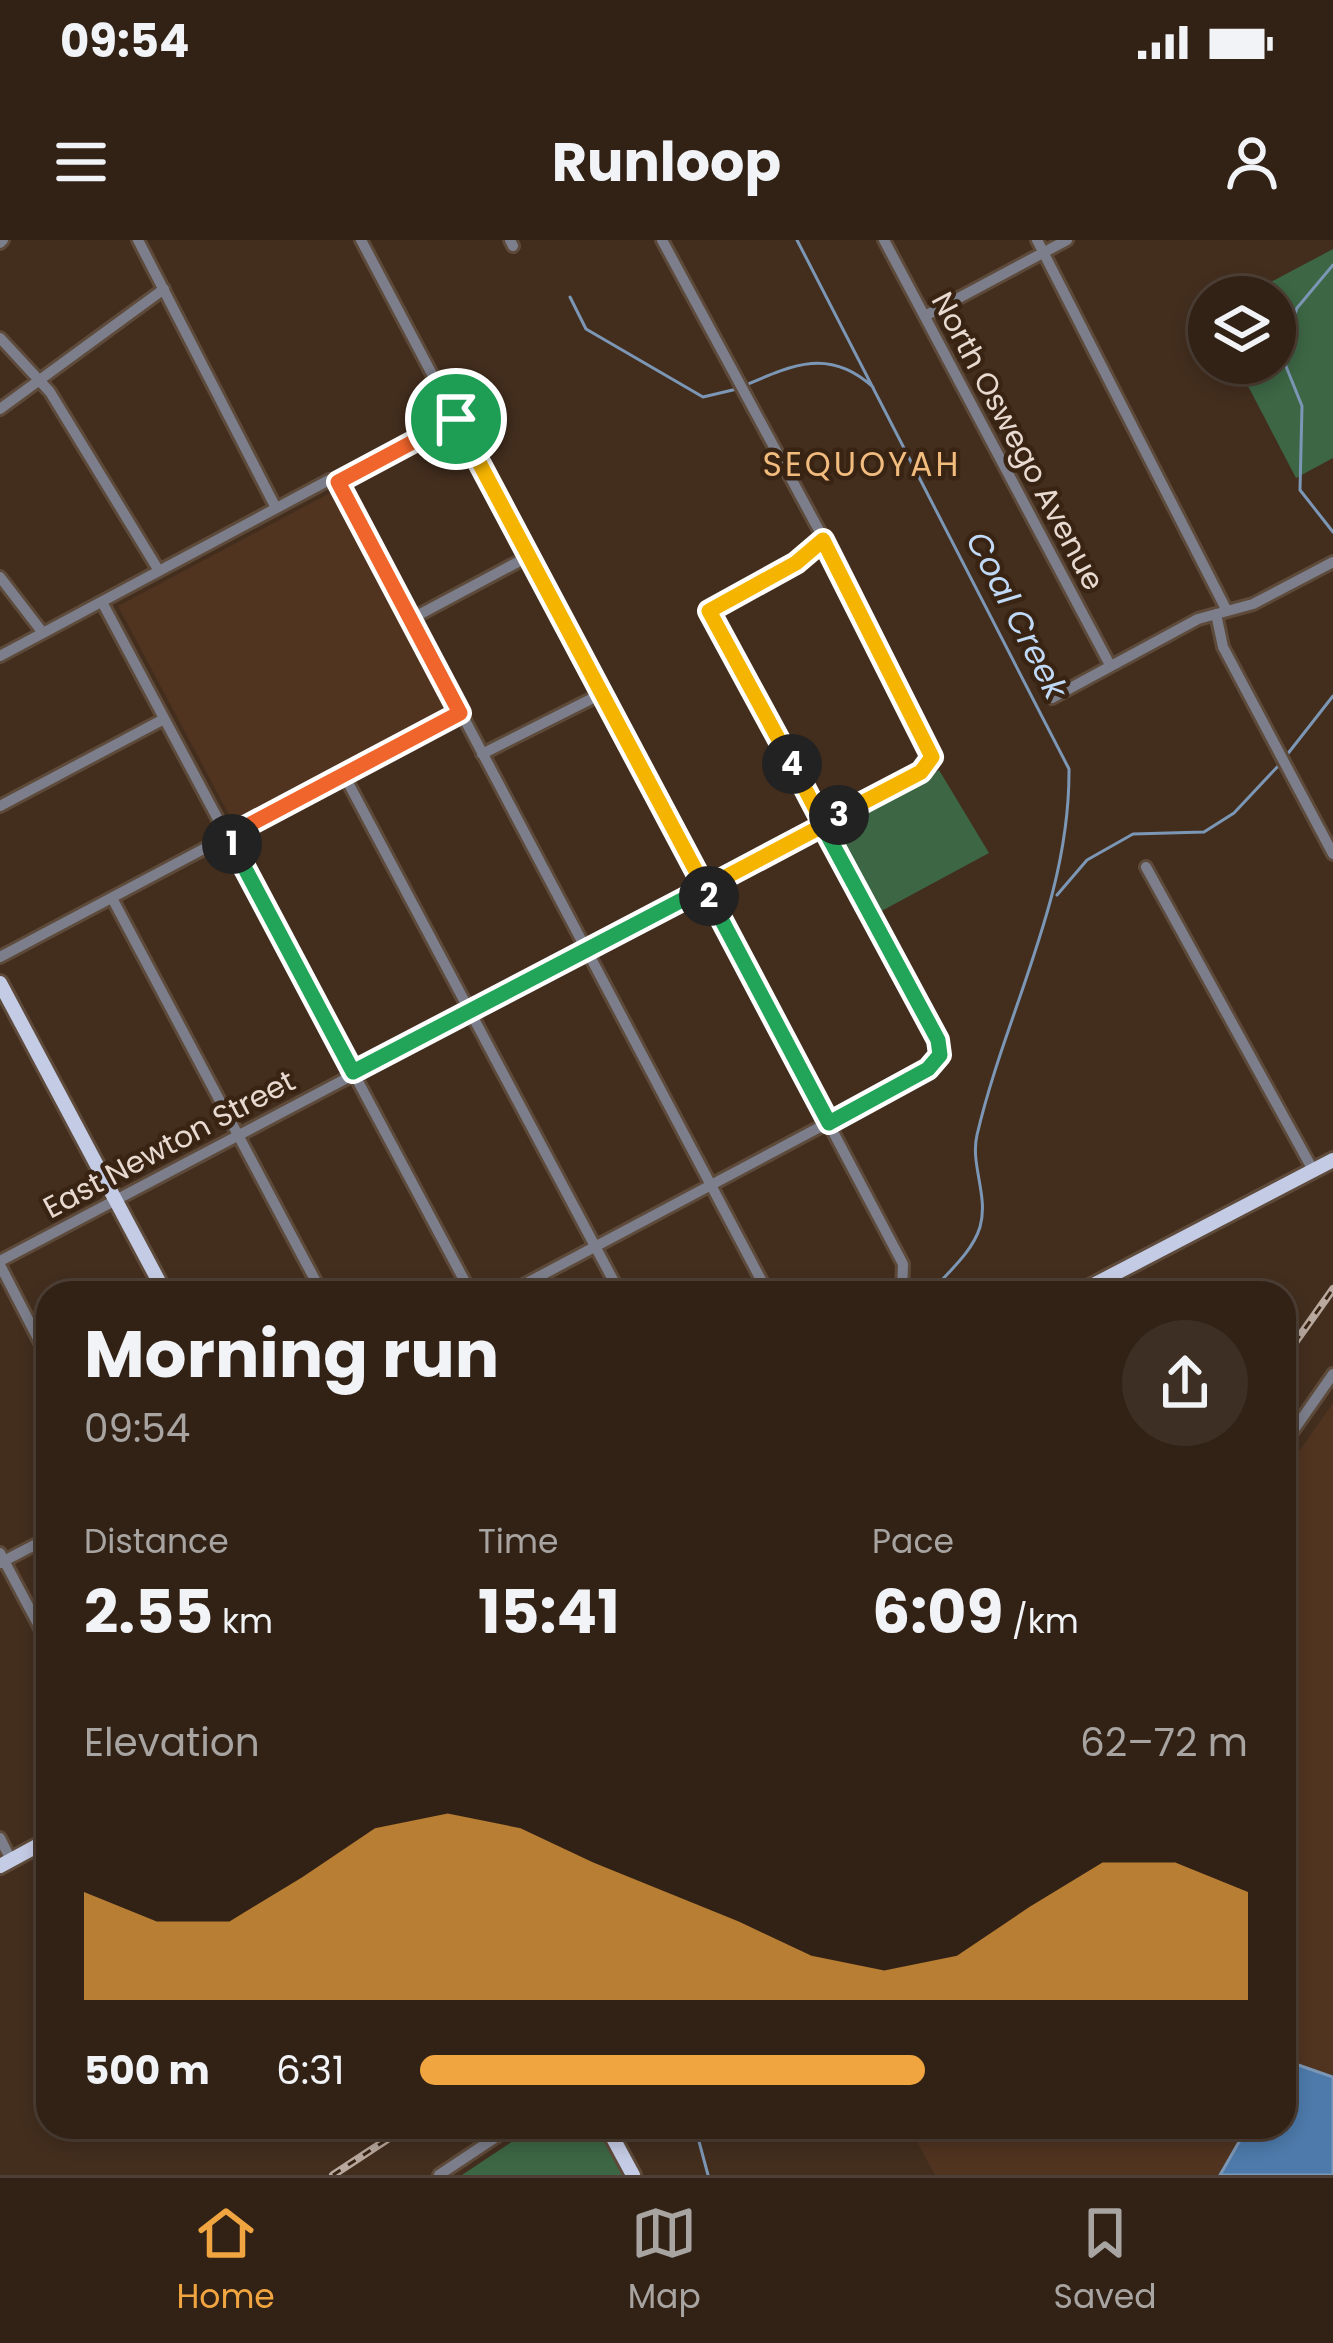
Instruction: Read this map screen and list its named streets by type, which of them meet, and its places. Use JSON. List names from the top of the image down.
{
  "streets": {
    "street": ["North Oswego Avenue", "East Newton Street"]
  },
  "districts": ["SEQUOYAH"],
  "water": ["Coal Creek"],
  "page": {
    "status": "09:54",
    "header": "Runloop",
    "pins": [
      "4",
      "3",
      "1",
      "2"
    ],
    "heading": ["Morning run", "09:54"],
    "stats": [
      ["Distance", "2.55 km"],
      ["Time", "15:41"],
      ["Pace", "6:09 /km"]
    ],
    "chart": ["Elevation", "62–72 m"],
    "list": [
      {
        "name": "500 m",
        "note": "6:31"
      }
    ],
    "tabs": ["Home", "Map", "Saved"]
  }
}
